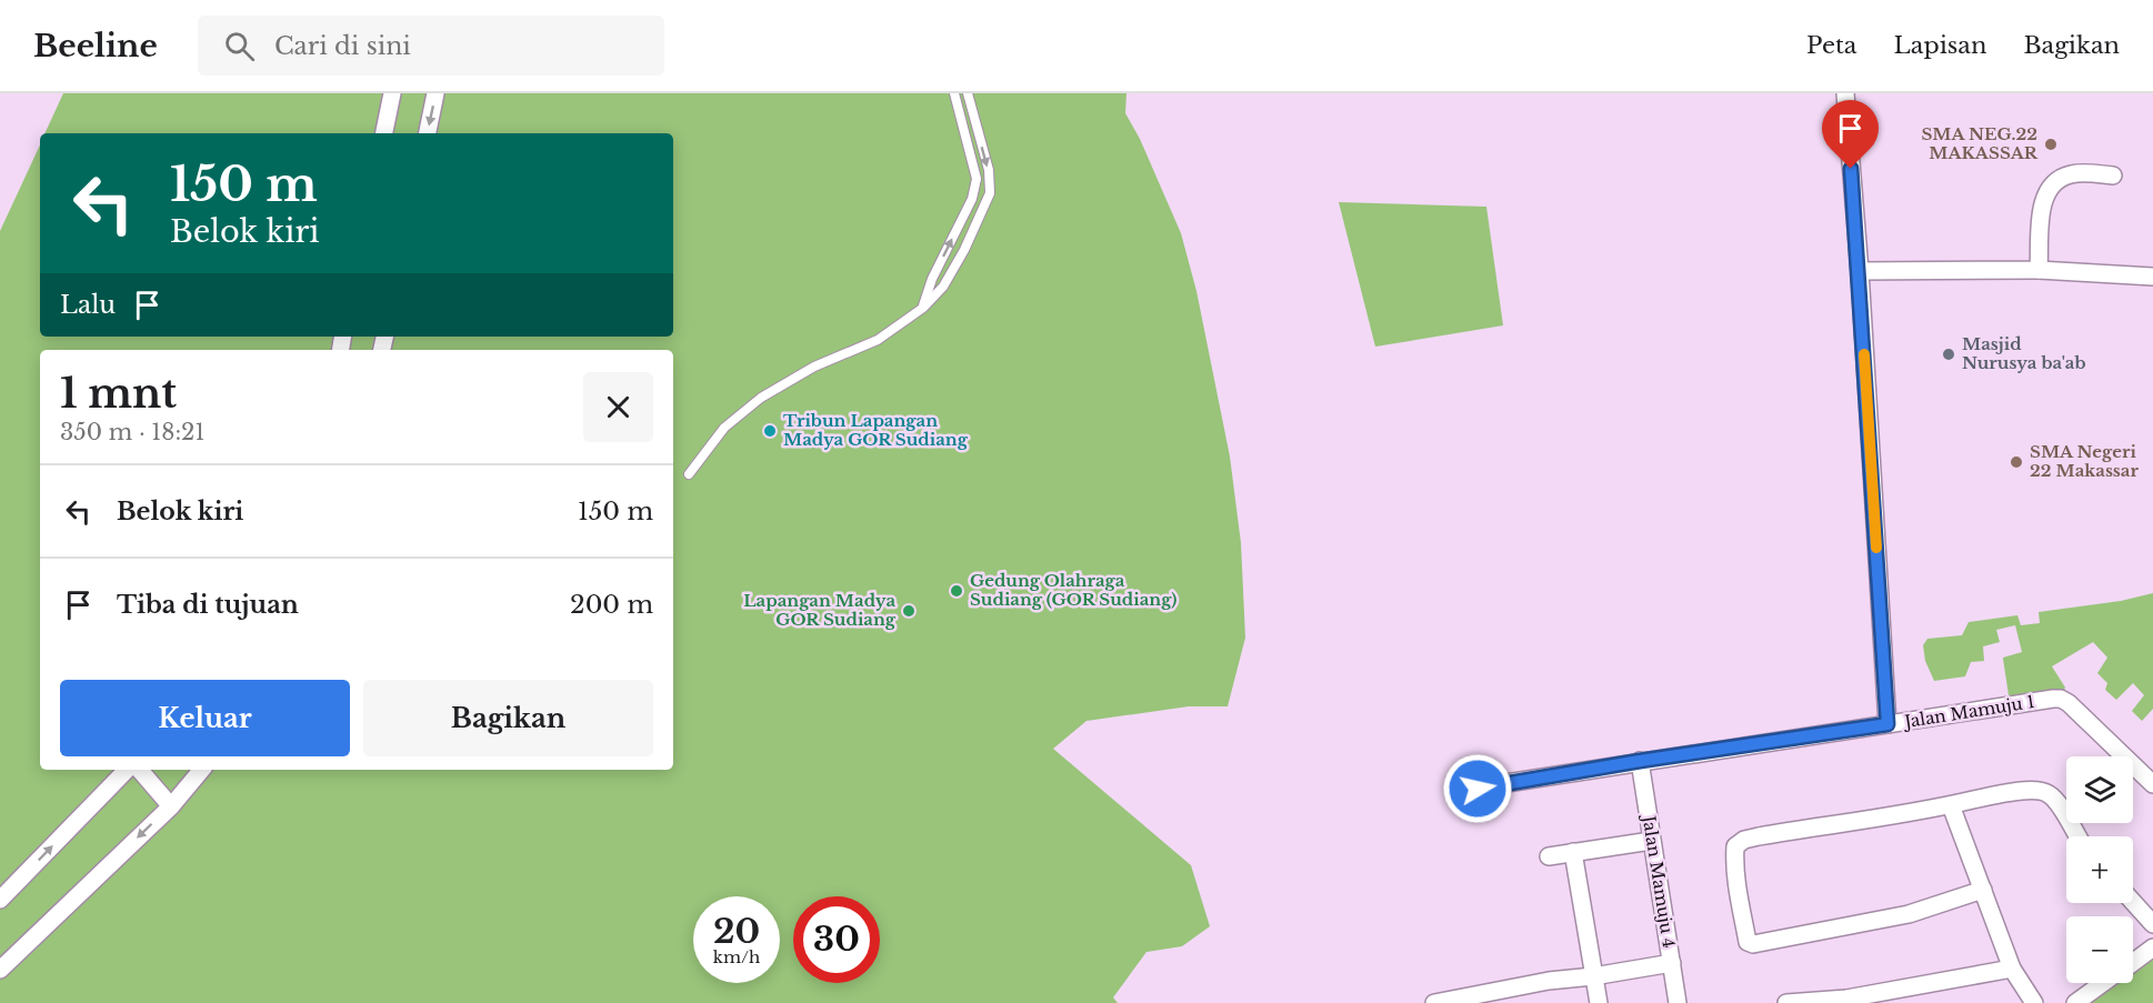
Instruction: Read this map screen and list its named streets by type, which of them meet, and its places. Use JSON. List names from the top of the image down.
{
  "streets": {
    "street": ["Jalan Mamuju 1", "Jalan Mamuju 4"]
  },
  "crossings": [
    ["Jalan Mamuju 1", "Jalan Mamuju 4"]
  ],
  "places": [
    "SMA NEG.22 MAKASSAR",
    "Masjid Nurusya ba'ab",
    "Tribun Lapangan Madya GOR Sudiang",
    "SMA Negeri 22 Makassar",
    "Gedung Olahraga Sudiang (GOR Sudiang)",
    "Lapangan Madya GOR Sudiang"
  ],
  "page": {
    "header": "Beeline",
    "search": "Cari di sini",
    "nav": ["Peta", "Lapisan", "Bagikan"],
    "turn": ["150 m", "Belok kiri"],
    "then": "Lalu",
    "heading": ["1 mnt", "350 m · 18:21"],
    "list": [
      {
        "name": "Belok kiri",
        "value": "150 m"
      },
      {
        "name": "Tiba di tujuan",
        "value": "200 m"
      }
    ],
    "buttons": ["Keluar", "Bagikan"],
    "map_buttons": ["+", "−"],
    "speed": "20 km/h",
    "limit": "30"
  }
}
